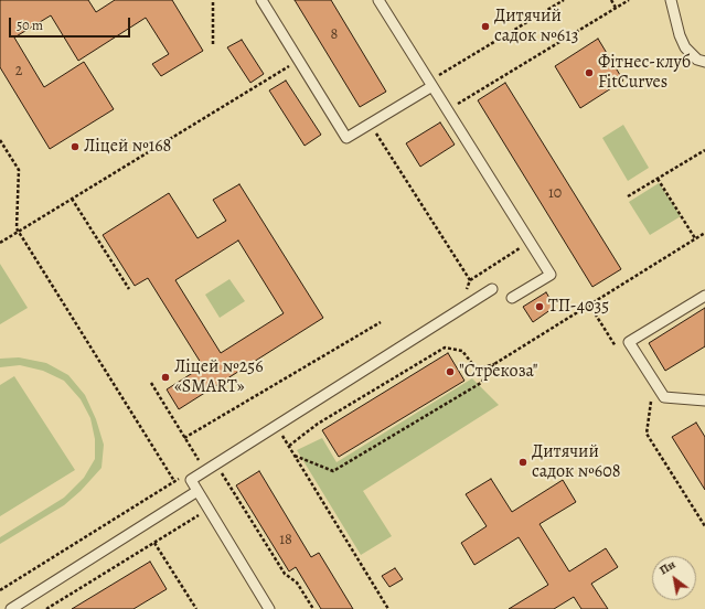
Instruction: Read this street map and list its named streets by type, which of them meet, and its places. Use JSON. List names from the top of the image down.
{
  "places": [
    "Дитячий садок №613",
    "Фітнес-клуб FitCurves",
    "Ліцей №168",
    "ТП-4035",
    "\"Стрекоза\"",
    "Ліцей №256 «SMART»",
    "Дитячий садок №608"
  ],
  "house_numbers": [
    "8",
    "2",
    "10",
    "18"
  ],
  "scale_bar": "50 m",
  "north": "top left"
}
